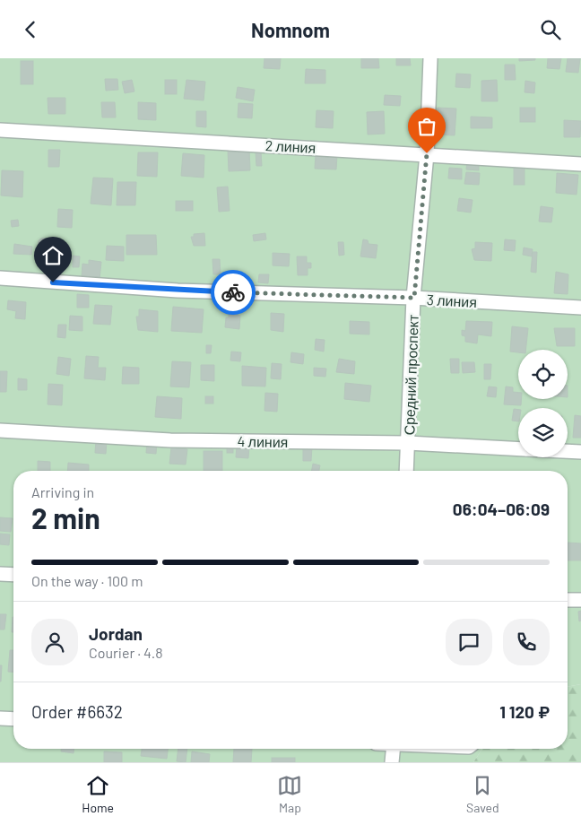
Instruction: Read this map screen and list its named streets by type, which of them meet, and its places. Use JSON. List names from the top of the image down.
{
  "streets": {
    "street": [
      "2 линия",
      "3 линия",
      "Средний проспект",
      "4 линия"
    ]
  },
  "crossings": [
    ["2 линия", "Средний проспект"],
    ["3 линия", "Средний проспект"],
    ["Средний проспект", "4 линия"]
  ],
  "page": {
    "header": "Nomnom",
    "heading": ["2 min", "Arriving in", "06:04–06:09"],
    "panel": [
      "Jordan",
      "Courier · 4.8",
      "Order #6632",
      "1 120 ₽"
    ],
    "bar": "On the way · 100 m",
    "tabs": ["Home", "Map", "Saved"]
  }
}
